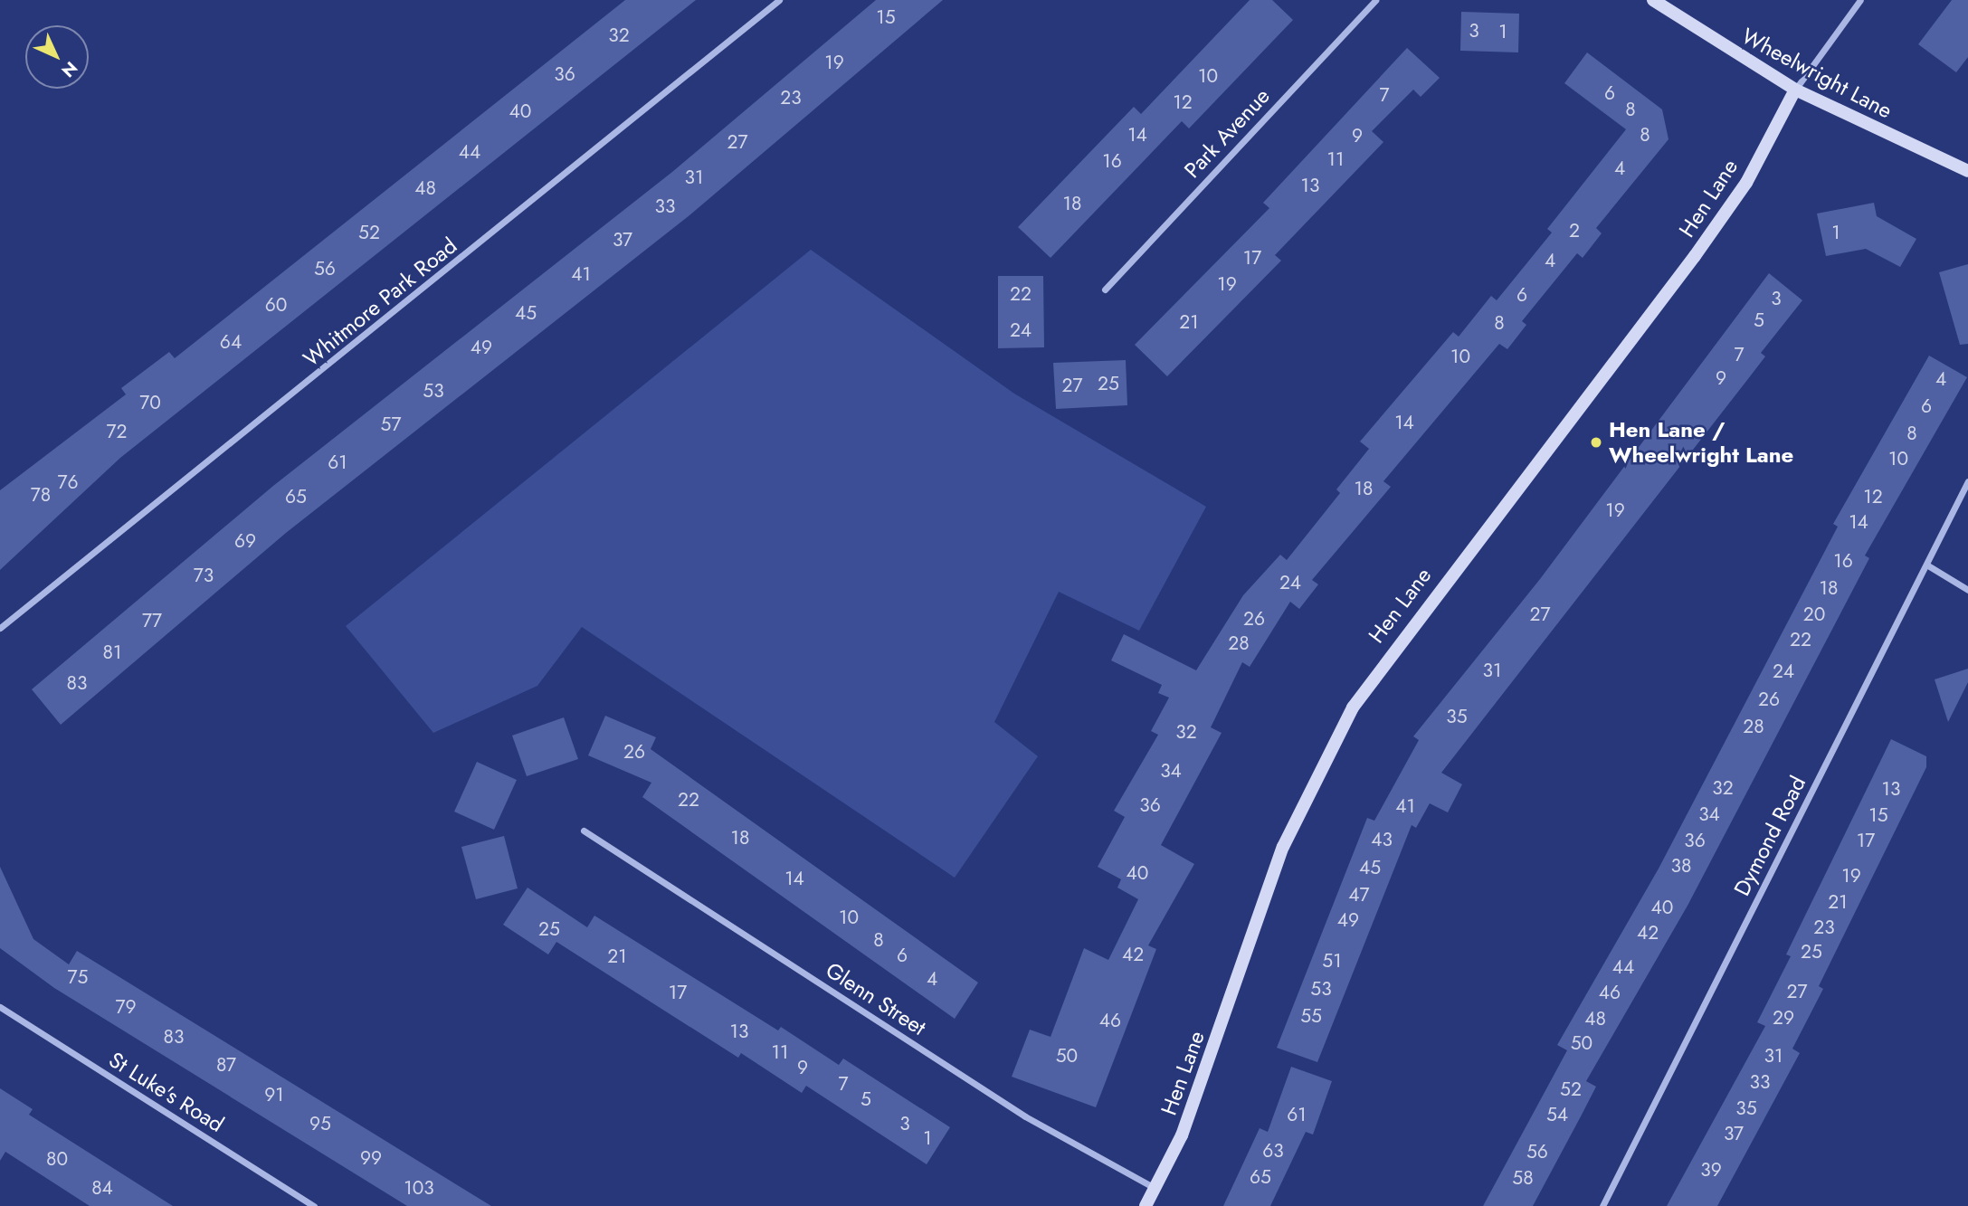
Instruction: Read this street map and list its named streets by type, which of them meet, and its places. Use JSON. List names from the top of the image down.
{
  "streets": {
    "street": [
      "Wheelwright Lane",
      "Park Avenue",
      "Hen Lane",
      "Whitmore Park Road",
      "Dymond Road",
      "Glenn Street",
      "St Luke's Road"
    ]
  },
  "crossings": [
    ["Wheelwright Lane", "Hen Lane"],
    ["Hen Lane", "Glenn Street"]
  ],
  "places": ["Hen Lane / Wheelwright Lane"],
  "house_numbers": [
    "15",
    "3",
    "1",
    "32",
    "19",
    "36",
    "10",
    "6",
    "7",
    "23",
    "12",
    "8",
    "40",
    "14",
    "8",
    "9",
    "27",
    "44",
    "11",
    "16",
    "4",
    "31",
    "13",
    "48",
    "18",
    "33",
    "2",
    "52",
    "1",
    "37",
    "17",
    "4",
    "56",
    "41",
    "19",
    "22",
    "6",
    "3",
    "60",
    "45",
    "5",
    "21",
    "8",
    "24",
    "64",
    "49",
    "7",
    "10",
    "9",
    "4",
    "25",
    "27",
    "53",
    "70",
    "6",
    "14",
    "57",
    "72",
    "8",
    "10",
    "61",
    "76",
    "18",
    "78",
    "65",
    "12",
    "19",
    "14",
    "69",
    "16",
    "73",
    "24",
    "18",
    "27",
    "20",
    "26",
    "77",
    "22",
    "28",
    "81",
    "31",
    "24",
    "83",
    "26",
    "35",
    "28",
    "32",
    "26",
    "34",
    "32",
    "13",
    "22",
    "36",
    "41",
    "34",
    "15",
    "18",
    "43",
    "36",
    "17",
    "38",
    "45",
    "40",
    "19",
    "14",
    "47",
    "21",
    "40",
    "10",
    "49",
    "23",
    "25",
    "42",
    "8",
    "25",
    "42",
    "6",
    "21",
    "51",
    "44",
    "75",
    "4",
    "53",
    "27",
    "17",
    "46",
    "79",
    "55",
    "29",
    "48",
    "46",
    "13",
    "83",
    "50",
    "11",
    "50",
    "31",
    "87",
    "9",
    "33",
    "7",
    "52",
    "91",
    "5",
    "35",
    "61",
    "54",
    "95",
    "3",
    "37",
    "1",
    "63",
    "56",
    "99",
    "80",
    "39",
    "65",
    "58",
    "84",
    "103"
  ],
  "north": "bottom right"
}
